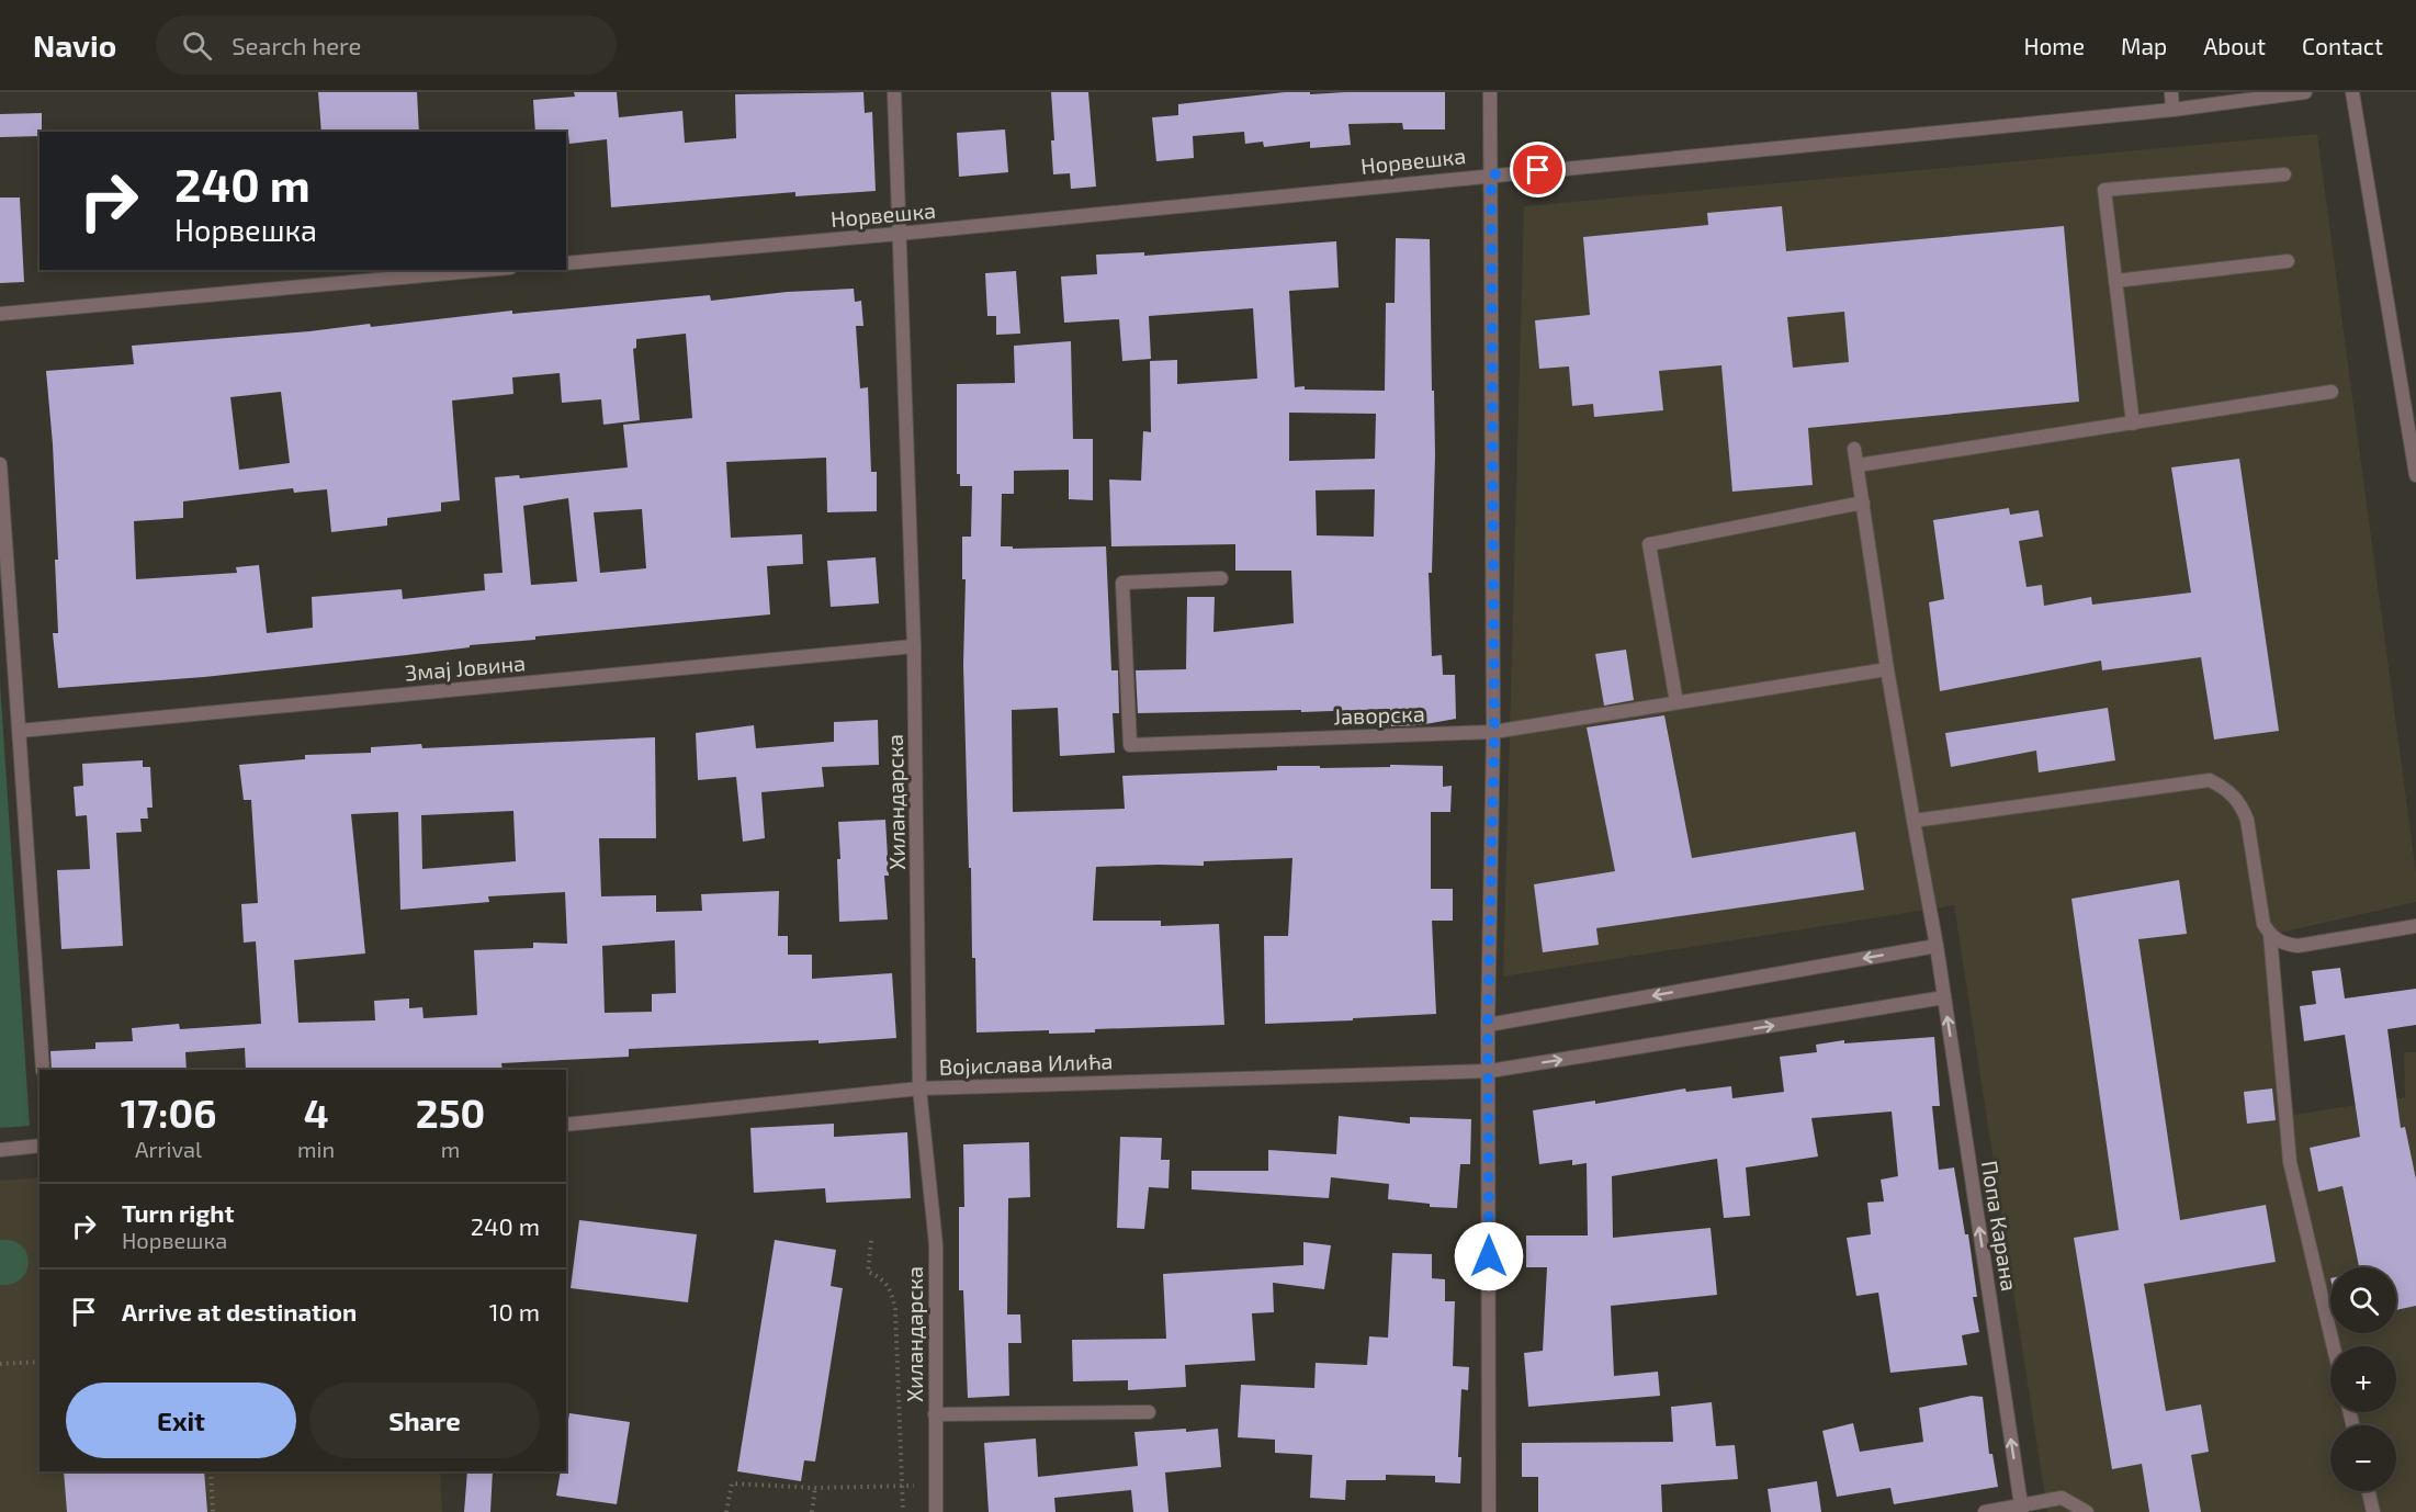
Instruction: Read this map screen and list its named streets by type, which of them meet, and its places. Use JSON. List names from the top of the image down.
{
  "streets": {
    "street": [
      "Норвешка",
      "Змај Јовина",
      "Јаворска",
      "Хиландарска",
      "Војислава Илића",
      "Попа Карана"
    ]
  },
  "crossings": [
    ["Норвешка", "Хиландарска"],
    ["Змај Јовина", "Хиландарска"],
    ["Јаворска", "Попа Карана"],
    ["Хиландарска", "Војислава Илића"],
    ["Војислава Илића", "Попа Карана"]
  ],
  "one_way": ["Попа Карана"],
  "page": {
    "header": "Navio",
    "search": "Search here",
    "nav": [
      "Home",
      "Map",
      "About",
      "Contact"
    ],
    "turn": ["240 m", "Норвешка"],
    "eta": [
      "17:06",
      "Arrival",
      "4",
      "min",
      "250",
      "m"
    ],
    "list": [
      {
        "name": "Turn right",
        "note": "Норвешка",
        "value": "240 m"
      },
      {
        "name": "Arrive at destination",
        "value": "10 m"
      }
    ],
    "map_buttons": ["+", "−"],
    "buttons": ["Exit", "Share"]
  }
}
